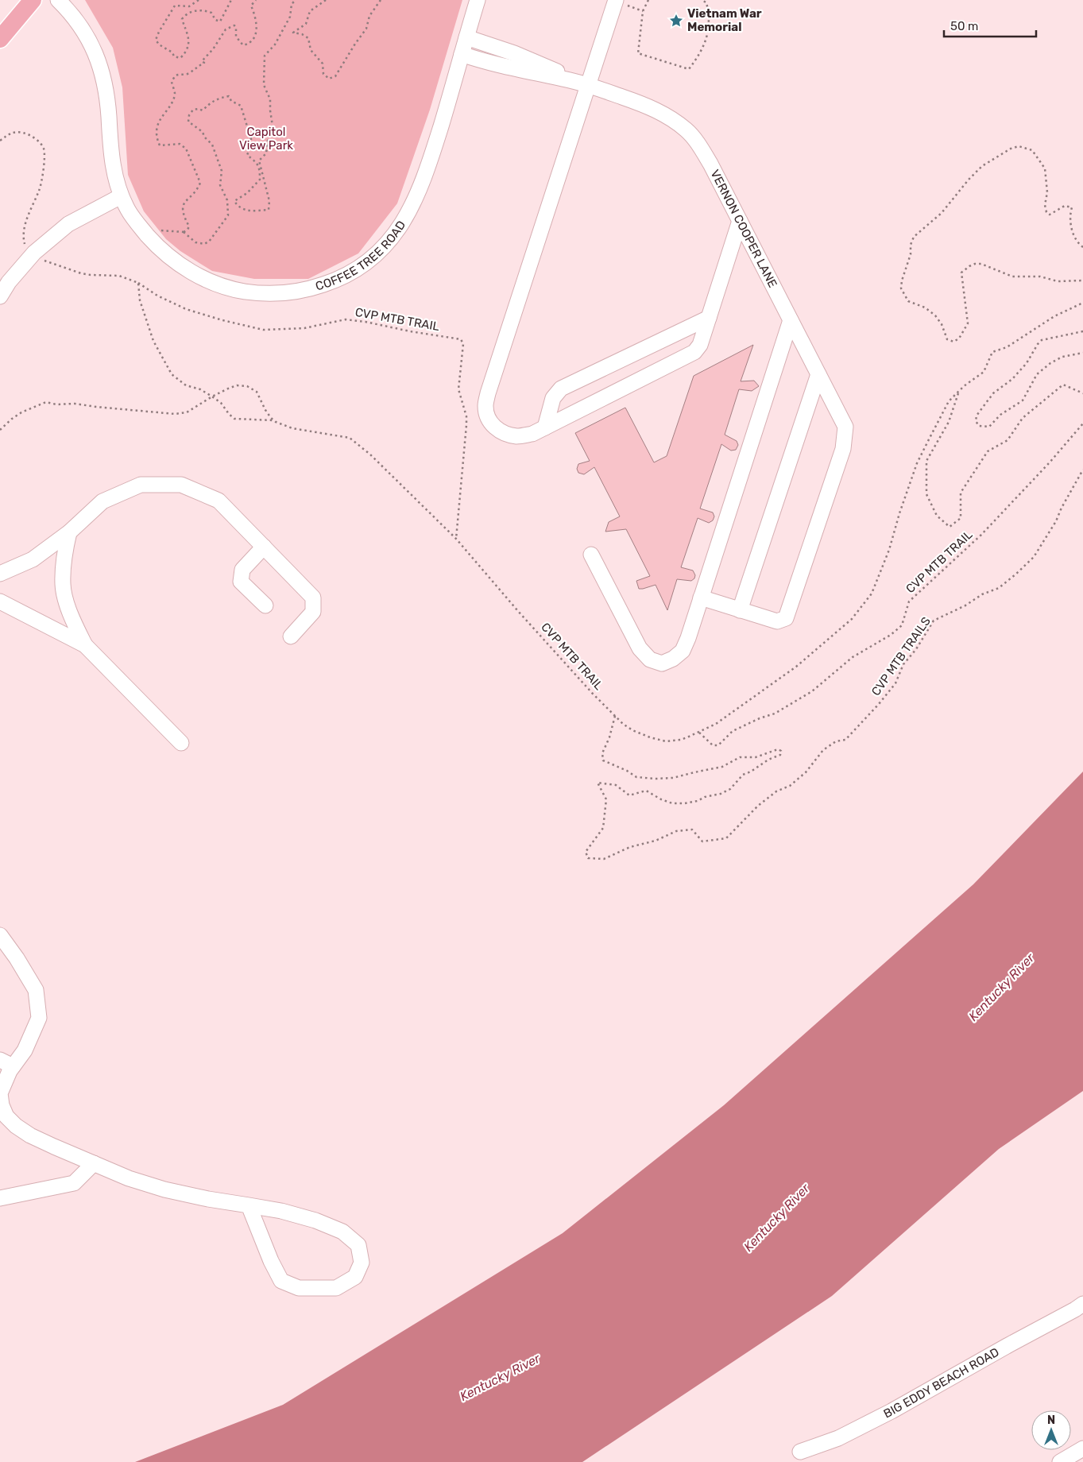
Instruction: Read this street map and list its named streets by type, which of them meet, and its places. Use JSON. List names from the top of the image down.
{
  "streets": {
    "street": ["VERNON COOPER LANE", "COFFEE TREE ROAD", "BIG EDDY BEACH ROAD"],
    "path": ["CVP MTB TRAIL", "CVP MTB TRAILS"]
  },
  "crossings": [
    ["VERNON COOPER LANE", "COFFEE TREE ROAD"],
    ["CVP MTB TRAIL", "CVP MTB TRAILS"]
  ],
  "water": ["Kentucky River"],
  "parks": ["Capitol View Park"],
  "places": {
    "place": ["Vietnam War Memorial"]
  },
  "scale_bar": "50 m",
  "north": "top"
}
